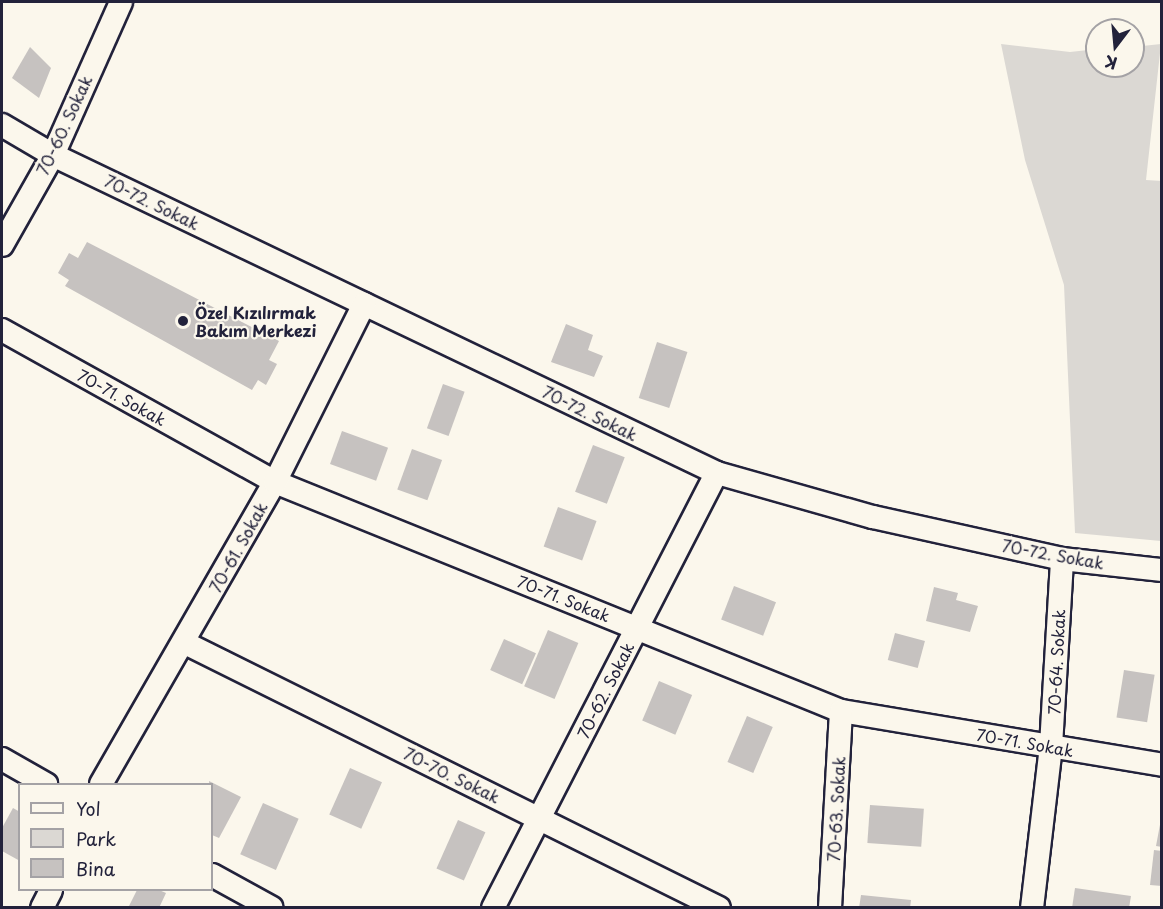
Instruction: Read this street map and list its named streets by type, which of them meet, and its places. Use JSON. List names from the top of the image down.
{
  "streets": {
    "street": [
      "70-60. Sokak",
      "70-72. Sokak",
      "70-71. Sokak",
      "70-61. Sokak",
      "70-64. Sokak",
      "70-62. Sokak",
      "70-70. Sokak",
      "70-63. Sokak"
    ]
  },
  "crossings": [
    ["70-60. Sokak", "70-72. Sokak"],
    ["70-72. Sokak", "70-61. Sokak"],
    ["70-72. Sokak", "70-64. Sokak"],
    ["70-72. Sokak", "70-62. Sokak"],
    ["70-71. Sokak", "70-61. Sokak"],
    ["70-71. Sokak", "70-64. Sokak"],
    ["70-71. Sokak", "70-62. Sokak"],
    ["70-71. Sokak", "70-63. Sokak"],
    ["70-61. Sokak", "70-70. Sokak"],
    ["70-62. Sokak", "70-70. Sokak"]
  ],
  "places": ["Özel Kızılırmak Bakım Merkezi"],
  "legend": ["Yol", "Park", "Bina"],
  "north": "bottom"
}
